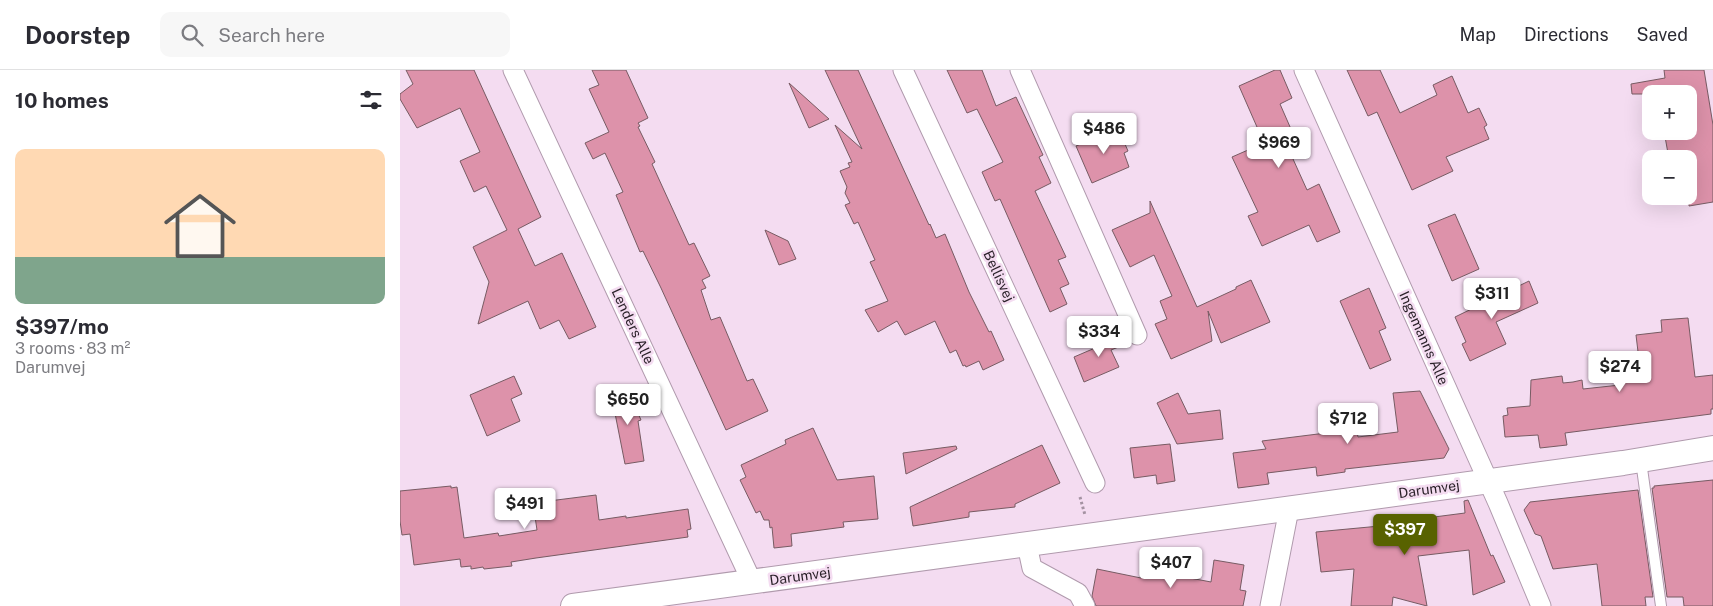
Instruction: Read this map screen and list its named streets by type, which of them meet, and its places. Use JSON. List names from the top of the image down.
{
  "streets": {
    "street": [
      "Bellisvej",
      "Lenders Alle",
      "Ingemanns Alle",
      "Darumvej"
    ]
  },
  "crossings": [
    ["Lenders Alle", "Darumvej"],
    ["Ingemanns Alle", "Darumvej"]
  ],
  "page": {
    "header": "Doorstep",
    "search": "Search here",
    "nav": ["Map", "Directions", "Saved"],
    "heading": "10 homes",
    "map_buttons": ["+", "−"],
    "price": [
      "$486",
      "$969",
      "$311",
      "$334",
      "$274",
      "$650",
      "$712",
      "$491",
      "$397",
      "$407"
    ],
    "list": [
      {
        "name": "$397/mo",
        "note": "3 rooms · 83 m² · Darumvej"
      }
    ]
  }
}
